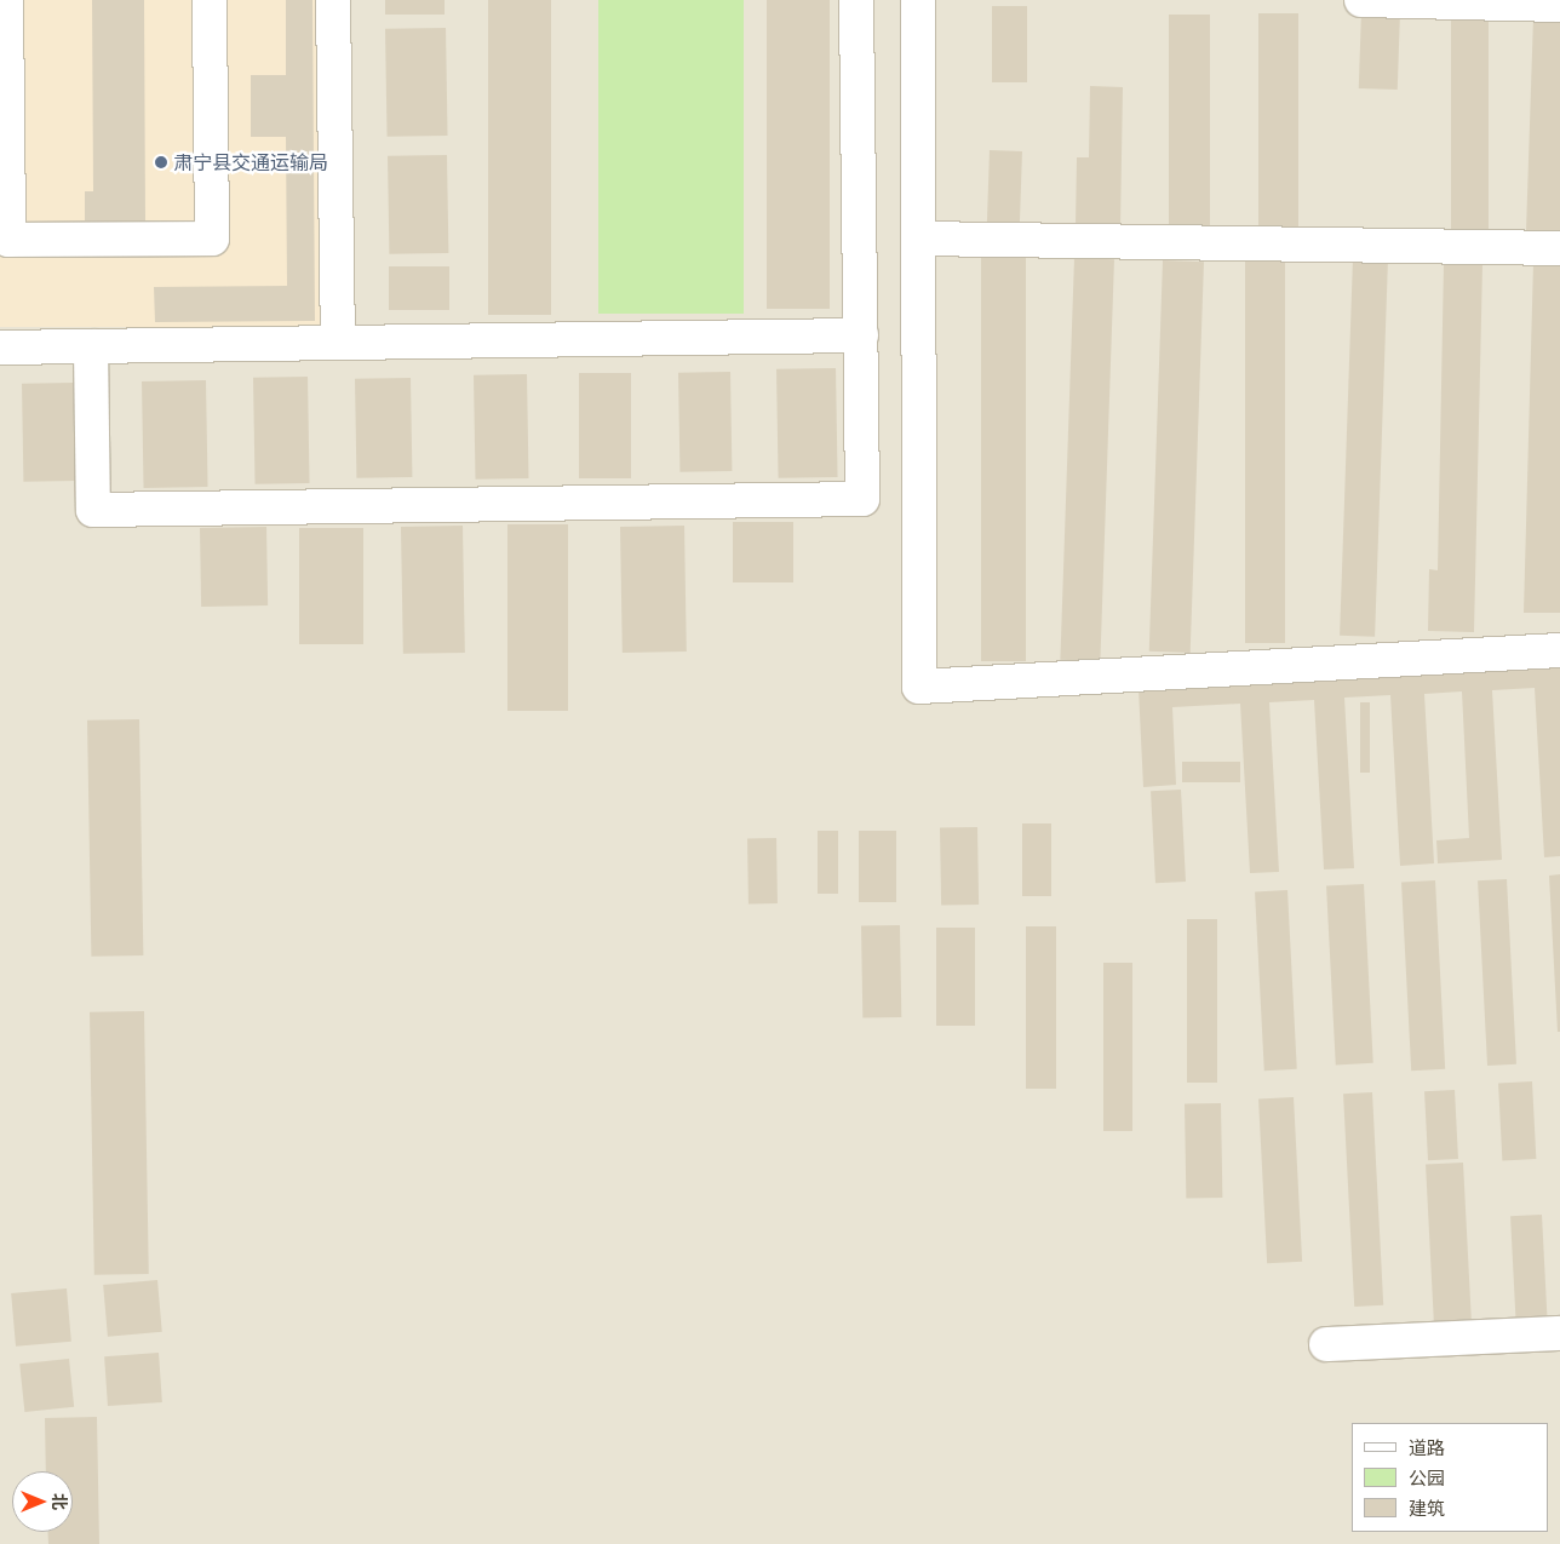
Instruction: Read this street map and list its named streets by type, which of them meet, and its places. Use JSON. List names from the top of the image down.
{
  "places": ["肃宁县交通运输局"],
  "legend": ["道路", "公园", "建筑"],
  "north": "right"
}
